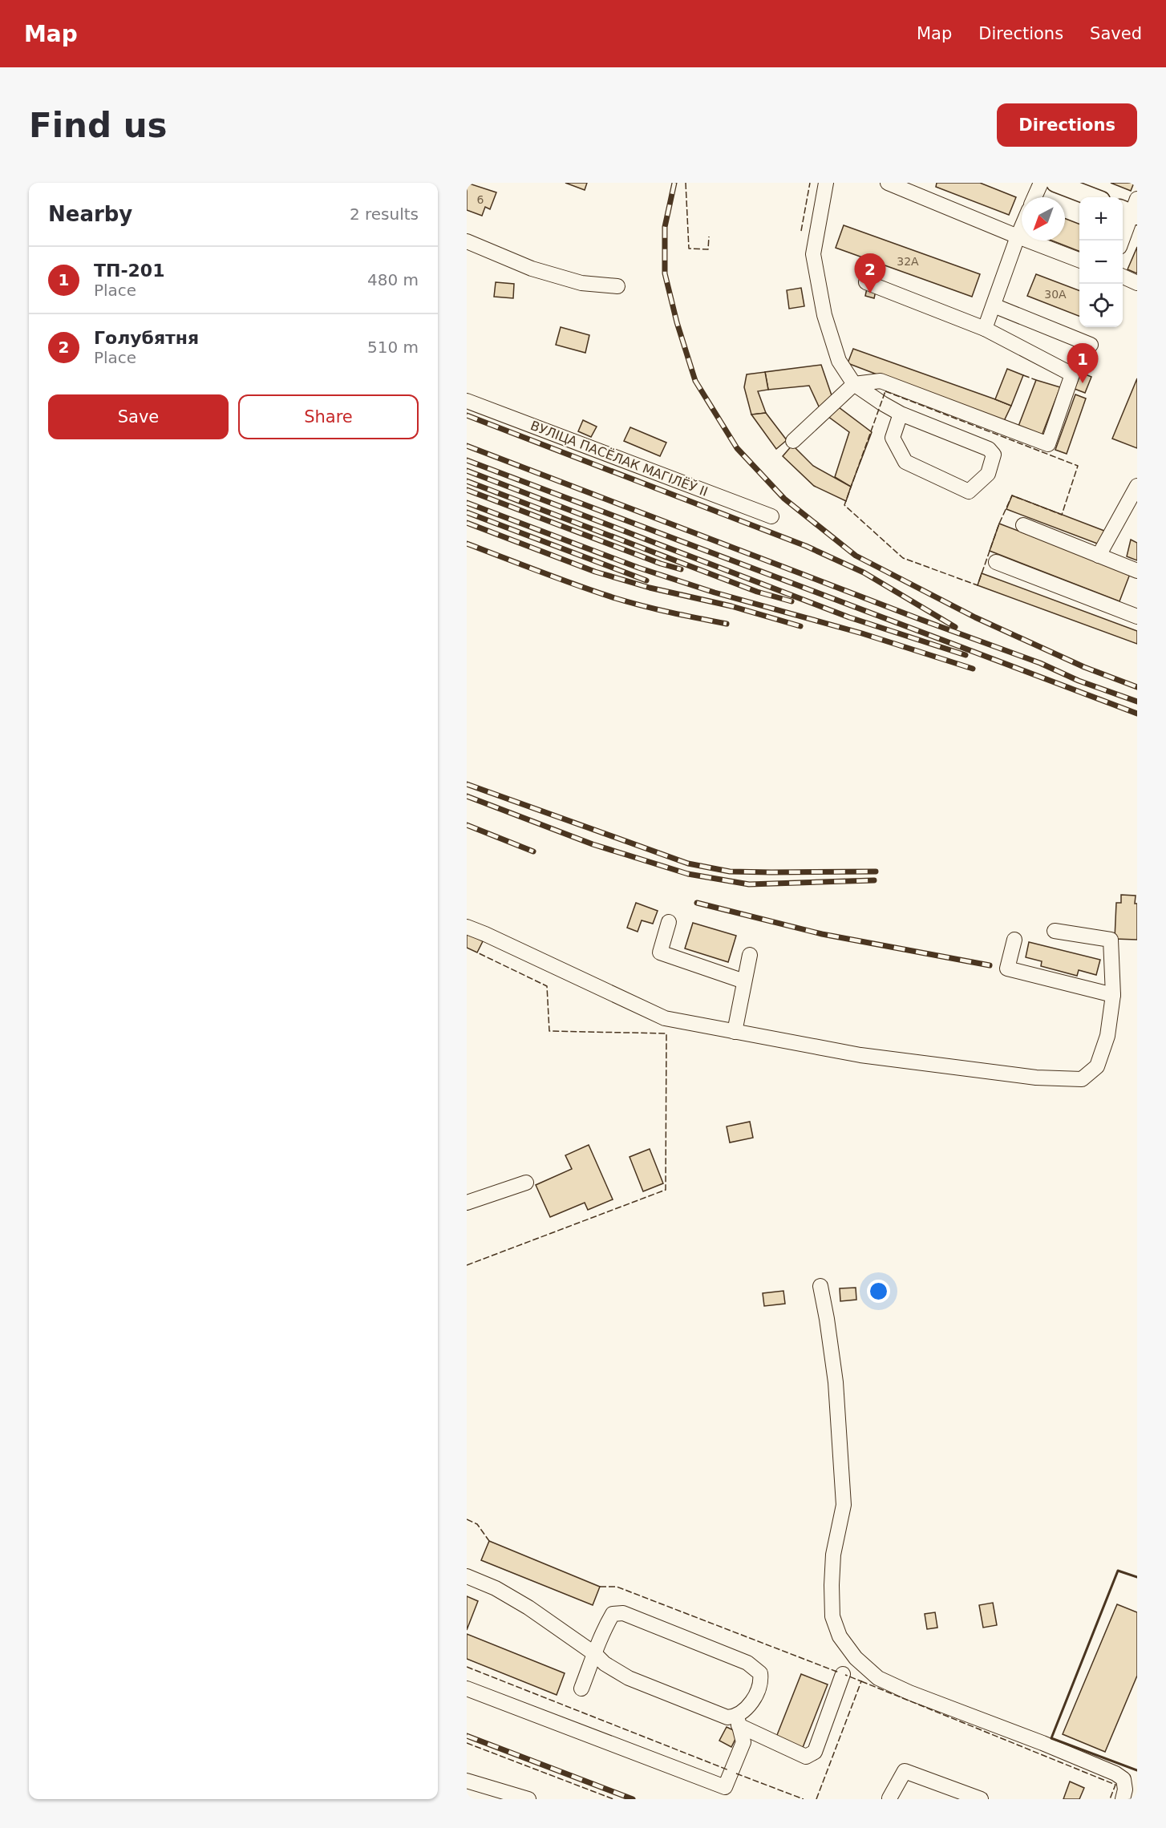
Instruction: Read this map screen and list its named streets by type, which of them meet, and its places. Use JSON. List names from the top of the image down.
{
  "streets": {
    "lane": ["ВУЛІЦА ПАСЁЛАК МАГІЛЁЎ II"]
  },
  "house_numbers": ["6", "32А", "30А"],
  "north": "bottom left",
  "page": {
    "header": "Map",
    "nav": ["Map", "Directions", "Saved"],
    "buttons": [
      "Directions",
      ["Save", "Share"]
    ],
    "title": "Find us",
    "heading": ["Nearby", "2 results"],
    "map_buttons": ["+", "−"],
    "list": [
      {
        "mark": "1",
        "name": "ТП-201",
        "note": "Place",
        "value": "480 m"
      },
      {
        "mark": "2",
        "name": "Голубятня",
        "note": "Place",
        "value": "510 m"
      }
    ],
    "pins": ["2", "1"]
  }
}
